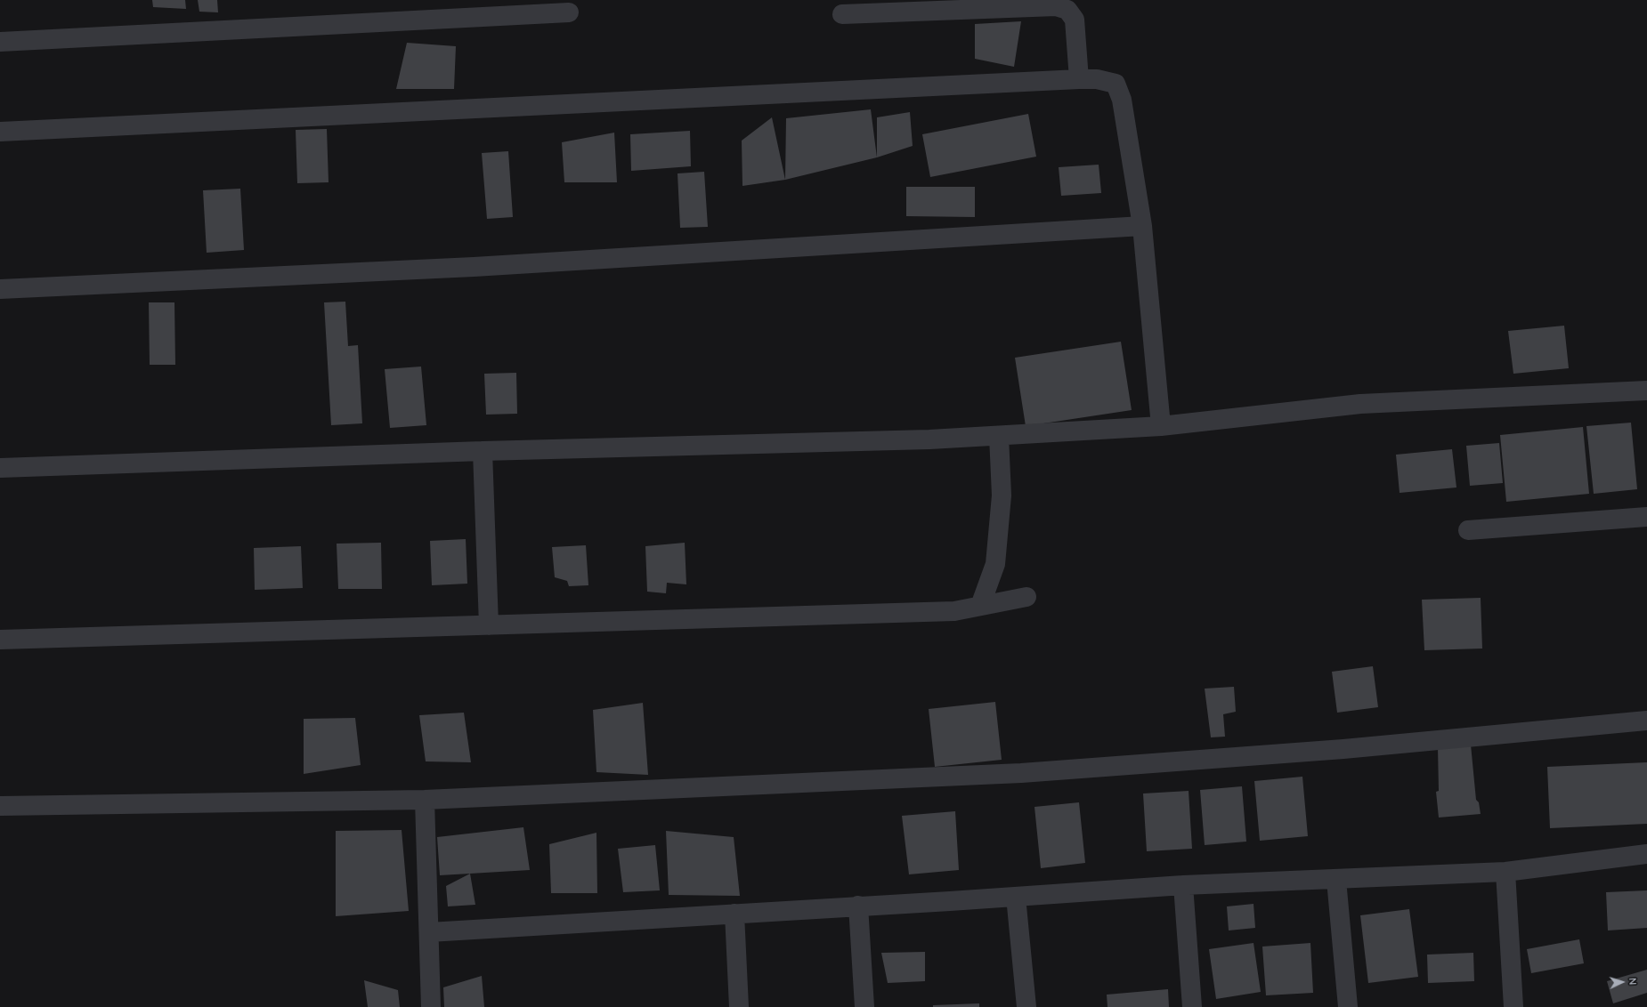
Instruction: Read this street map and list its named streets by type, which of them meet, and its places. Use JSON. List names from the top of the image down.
{
  "north": "right"
}
